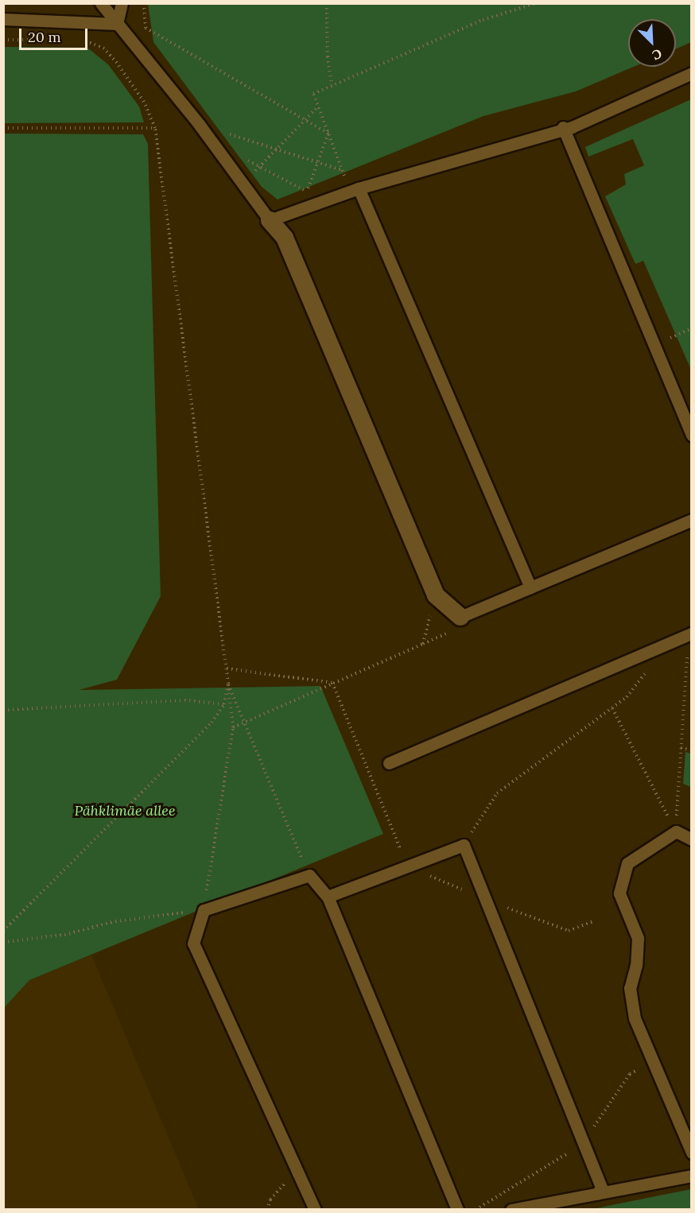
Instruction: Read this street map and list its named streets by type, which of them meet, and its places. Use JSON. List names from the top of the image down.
{
  "parks": ["Pähklimäe allee"],
  "scale_bar": "20 m",
  "north": "bottom right"
}
